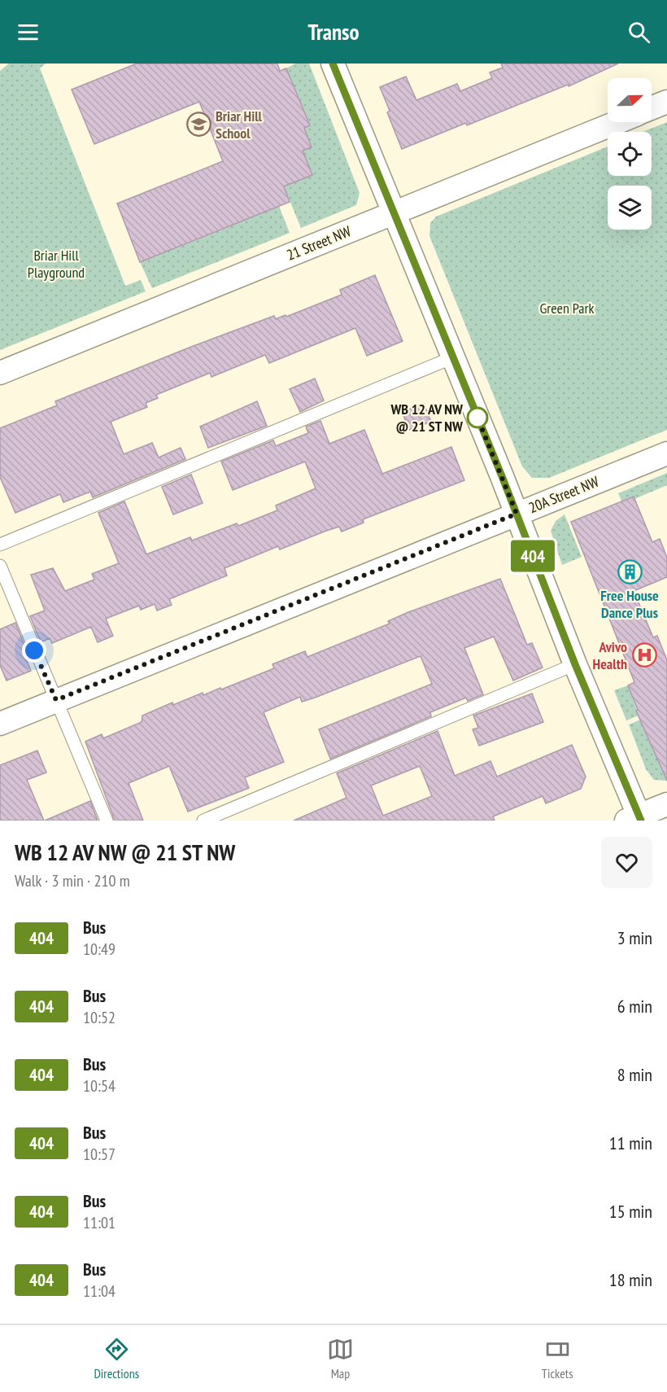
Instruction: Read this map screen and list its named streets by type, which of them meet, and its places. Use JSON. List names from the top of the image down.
{
  "streets": {
    "street": ["21 Street NW", "20A Street NW"]
  },
  "parks": ["Briar Hill Playground", "Green Park"],
  "places": {
    "school or university": ["Briar Hill School"],
    "other": ["WB 12 AV NW @ 21 ST NW"],
    "building": ["Free House Dance Plus"],
    "hospital": ["Avivo Health"]
  },
  "lines": ["bus line 404"],
  "north": "right",
  "page": {
    "header": "Transo",
    "on_map": "404",
    "heading": ["WB 12 AV NW @ 21 ST NW", "Walk · 3 min · 210 m"],
    "list": [
      {
        "mark": "404",
        "name": "Bus",
        "note": "10:49",
        "value": "3 min"
      },
      {
        "mark": "404",
        "name": "Bus",
        "note": "10:52",
        "value": "6 min"
      },
      {
        "mark": "404",
        "name": "Bus",
        "note": "10:54",
        "value": "8 min"
      },
      {
        "mark": "404",
        "name": "Bus",
        "note": "10:57",
        "value": "11 min"
      },
      {
        "mark": "404",
        "name": "Bus",
        "note": "11:01",
        "value": "15 min"
      },
      {
        "mark": "404",
        "name": "Bus",
        "note": "11:04",
        "value": "18 min"
      }
    ],
    "tabs": ["Directions", "Map", "Tickets"]
  }
}
